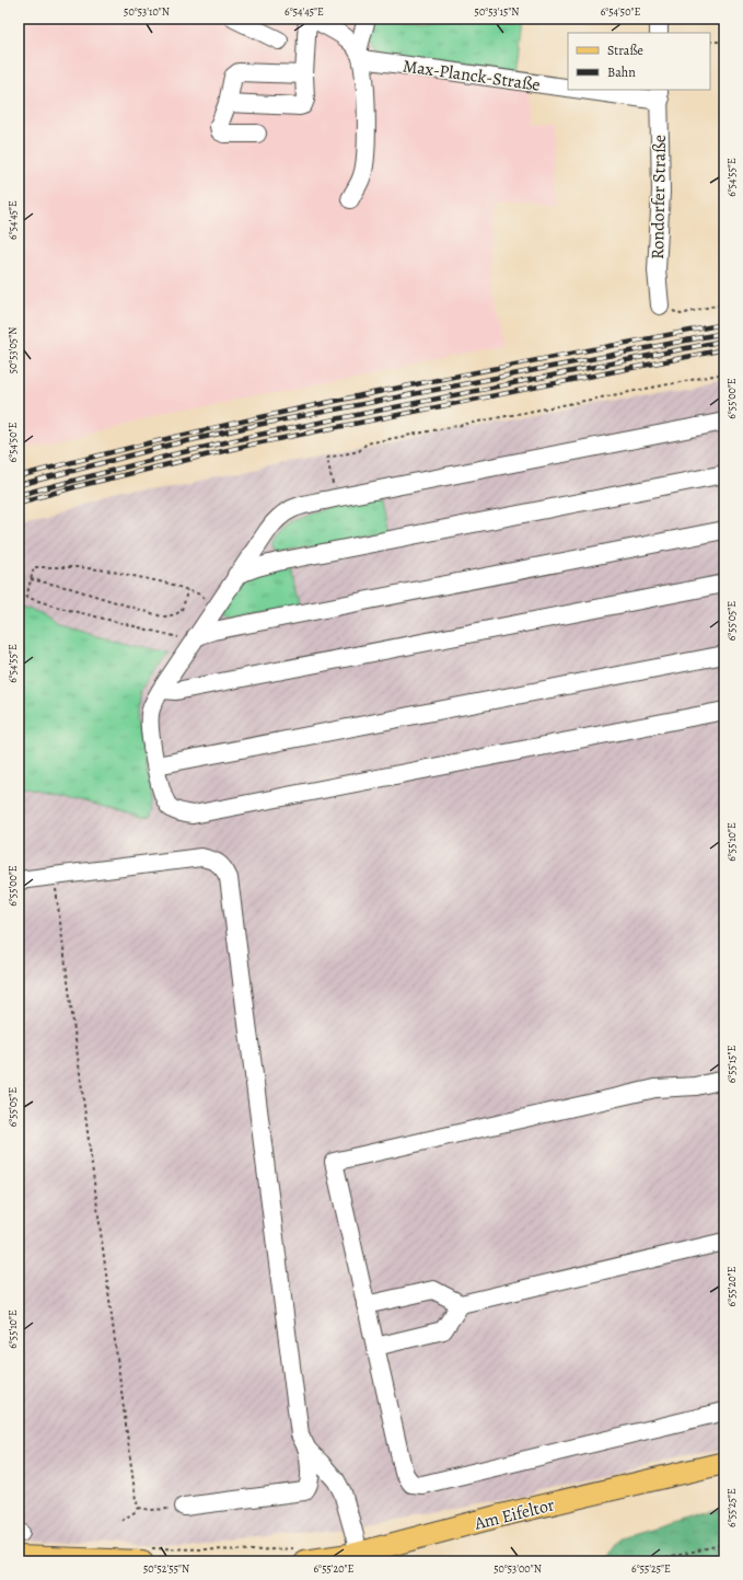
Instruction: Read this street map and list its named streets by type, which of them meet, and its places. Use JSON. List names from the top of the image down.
{
  "streets": {
    "main road": ["Am Eifeltor"],
    "street": ["Max-Planck-Straße", "Rondorfer Straße"]
  },
  "crossings": [
    ["Max-Planck-Straße", "Rondorfer Straße"]
  ],
  "legend": ["Straße", "Bahn"],
  "coordinates": [
    "50°53'10\"N",
    "6°54'45\"E",
    "50°53'15\"N",
    "6°54'50\"E",
    "6°54'55\"E",
    "50°53'05\"N",
    "6°55'00\"E",
    "6°55'05\"E",
    "6°55'10\"E",
    "6°55'15\"E",
    "6°55'20\"E",
    "6°55'25\"E",
    "50°52'55\"N",
    "50°53'00\"N"
  ]
}
